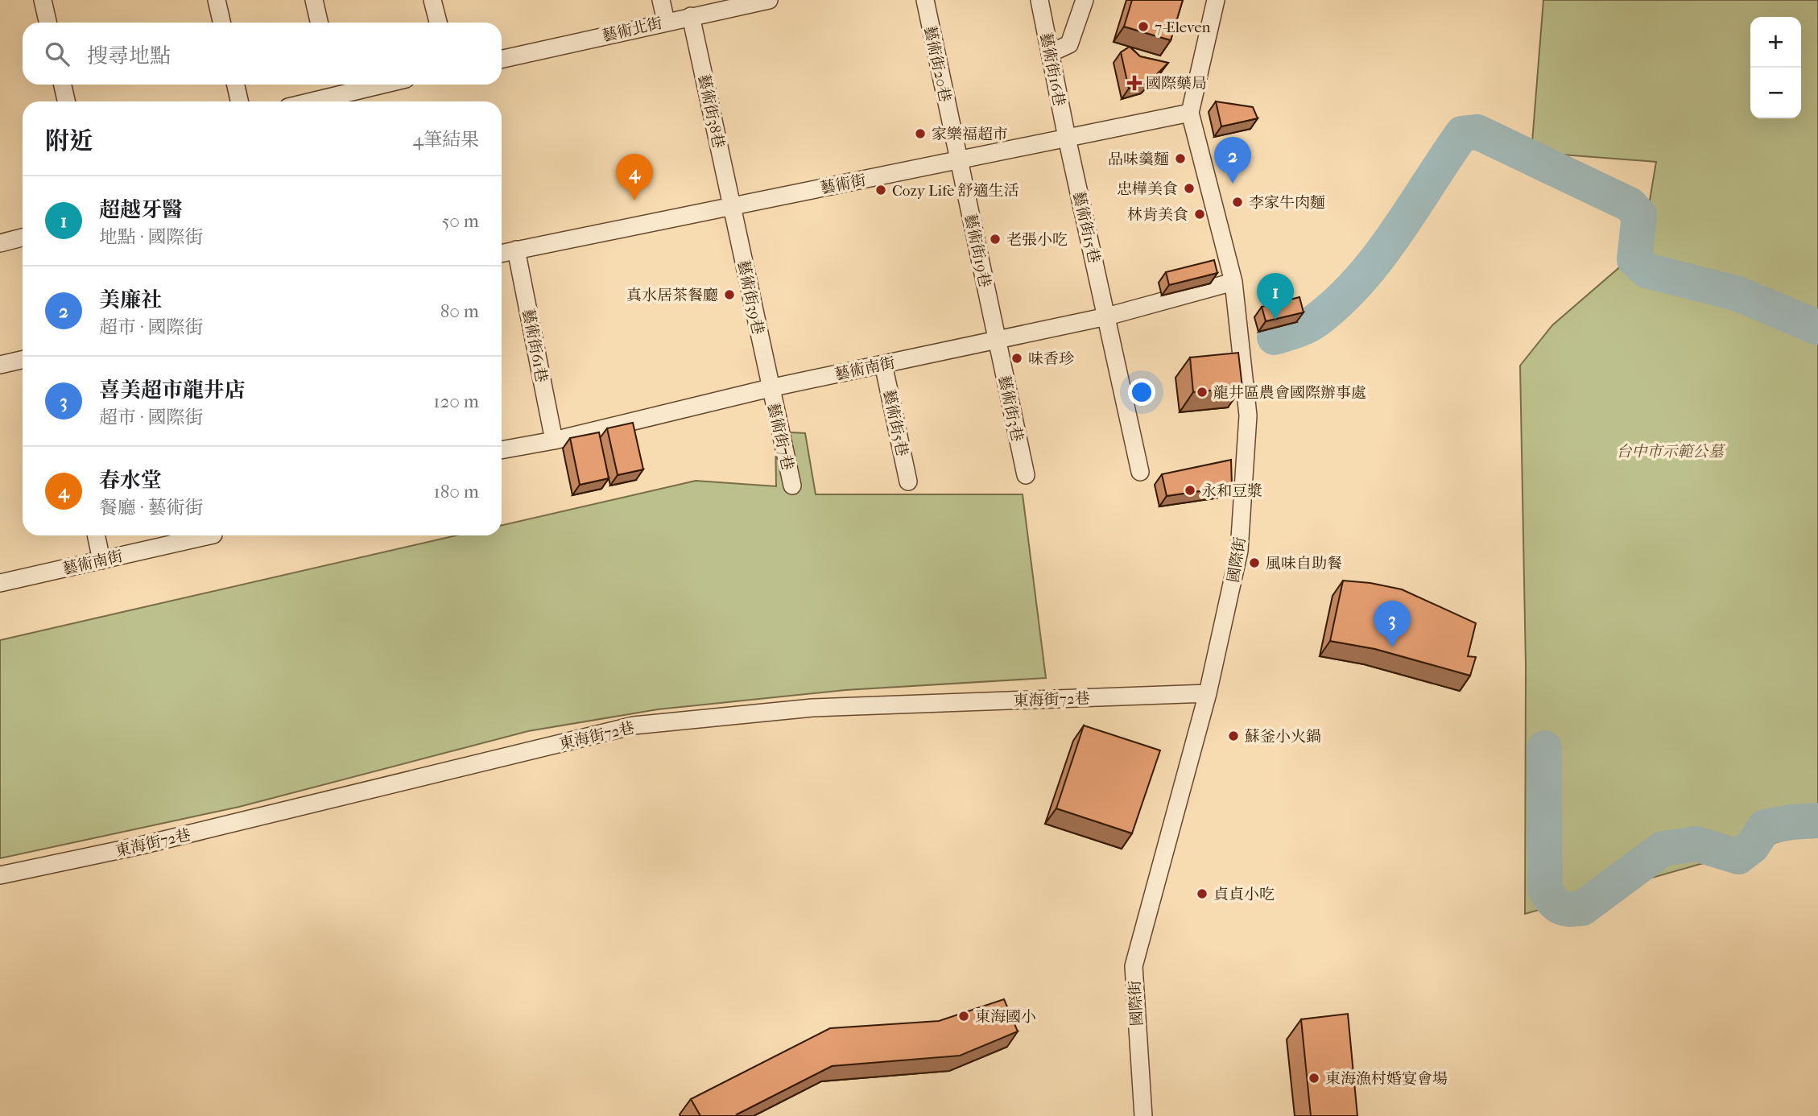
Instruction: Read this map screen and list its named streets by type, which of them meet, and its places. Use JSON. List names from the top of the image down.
{
  "streets": {
    "street": [
      "藝術北街",
      "藝術街20巷",
      "藝術街16巷",
      "藝術街38巷",
      "藝術街",
      "藝術街15巷",
      "藝術街19巷",
      "藝術街39巷",
      "藝術街61巷",
      "藝術南街",
      "藝術街3巷",
      "藝術街5巷",
      "藝術街7巷",
      "國際街",
      "東海街72巷"
    ]
  },
  "crossings": [
    ["藝術北街", "藝術街38巷"],
    ["藝術街20巷", "藝術街"],
    ["藝術街20巷", "藝術街19巷"],
    ["藝術街16巷", "藝術街"],
    ["藝術街16巷", "藝術街15巷"],
    ["藝術街38巷", "藝術街"],
    ["藝術街38巷", "藝術街39巷"],
    ["藝術街", "藝術街15巷"],
    ["藝術街", "藝術街19巷"],
    ["藝術街", "藝術街39巷"],
    ["藝術街", "藝術街61巷"],
    ["藝術街", "國際街"],
    ["藝術街15巷", "藝術南街"],
    ["藝術街19巷", "藝術南街"],
    ["藝術街19巷", "藝術街3巷"],
    ["藝術街39巷", "藝術南街"],
    ["藝術街39巷", "藝術街7巷"],
    ["藝術街61巷", "藝術南街"],
    ["藝術南街", "藝術街3巷"],
    ["藝術南街", "藝術街5巷"],
    ["藝術南街", "藝術街7巷"],
    ["藝術南街", "國際街"],
    ["國際街", "東海街72巷"]
  ],
  "parks": ["台中市示範公墓"],
  "places": {
    "other": [
      "7-Eleven",
      "家樂福超市",
      "品味羹麵",
      "忠樺美食",
      "Cozy Life 舒適生活",
      "李家牛肉麵",
      "林肯美食",
      "老張小吃",
      "真水居茶餐廳",
      "味香珍",
      "龍井區農會國際辦事處",
      "永和豆漿",
      "風味自助餐",
      "蘇釜小火鍋",
      "貞貞小吃",
      "東海國小",
      "東海漁村婚宴會場"
    ],
    "health": ["國際藥局"]
  },
  "page": {
    "map_buttons": ["+", "−"],
    "search": "搜尋地點",
    "heading": ["附近", "4筆結果"],
    "pins": [
      "2",
      "4",
      "1",
      "3"
    ],
    "list": [
      {
        "mark": "1",
        "name": "超越牙醫",
        "note": "地點 · 國際街",
        "value": "50 m"
      },
      {
        "mark": "2",
        "name": "美廉社",
        "note": "超市 · 國際街",
        "value": "80 m"
      },
      {
        "mark": "3",
        "name": "喜美超市龍井店",
        "note": "超市 · 國際街",
        "value": "120 m"
      },
      {
        "mark": "4",
        "name": "春水堂",
        "note": "餐廳 · 藝術街",
        "value": "180 m"
      }
    ]
  }
}
